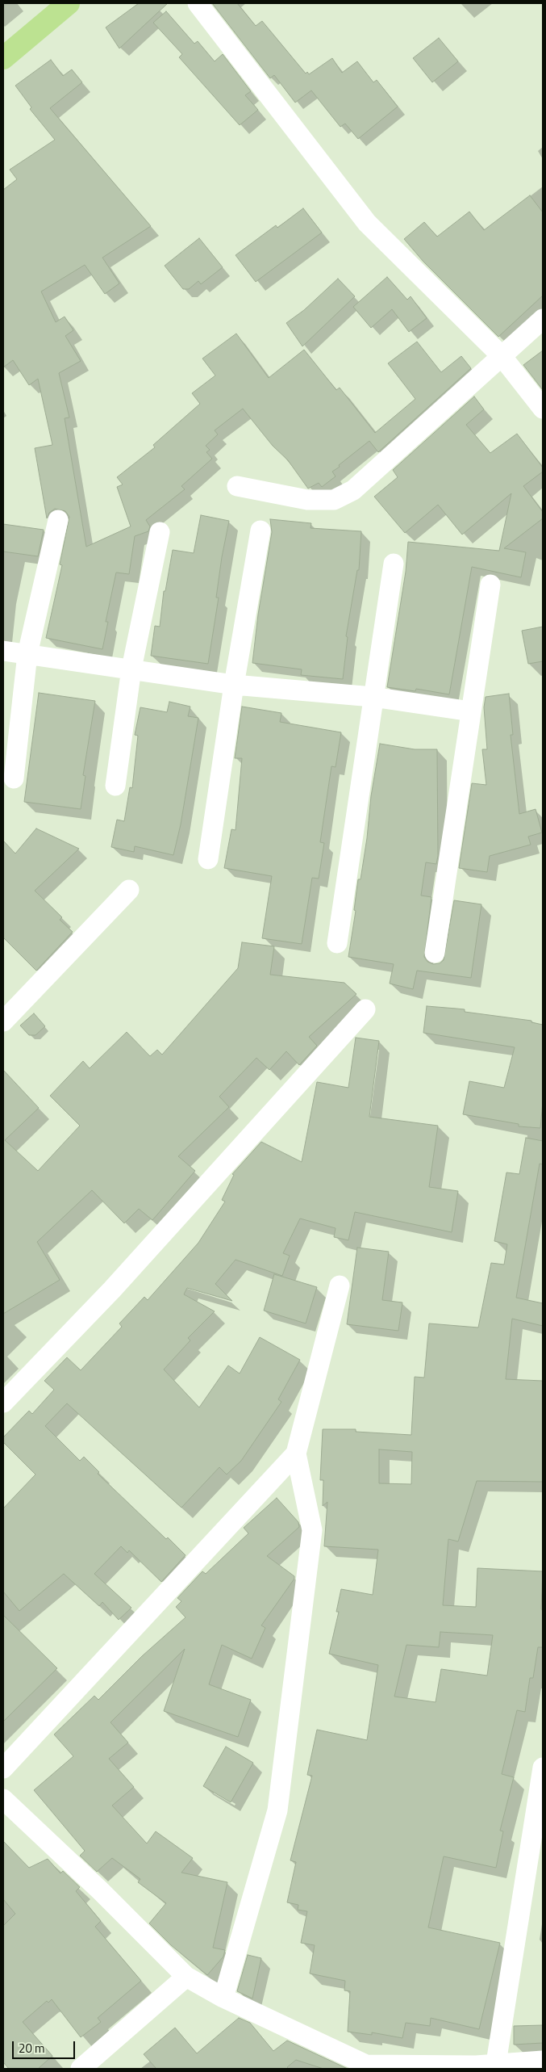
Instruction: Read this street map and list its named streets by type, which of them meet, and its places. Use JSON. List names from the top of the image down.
{
  "scale_bar": "20 m"
}
